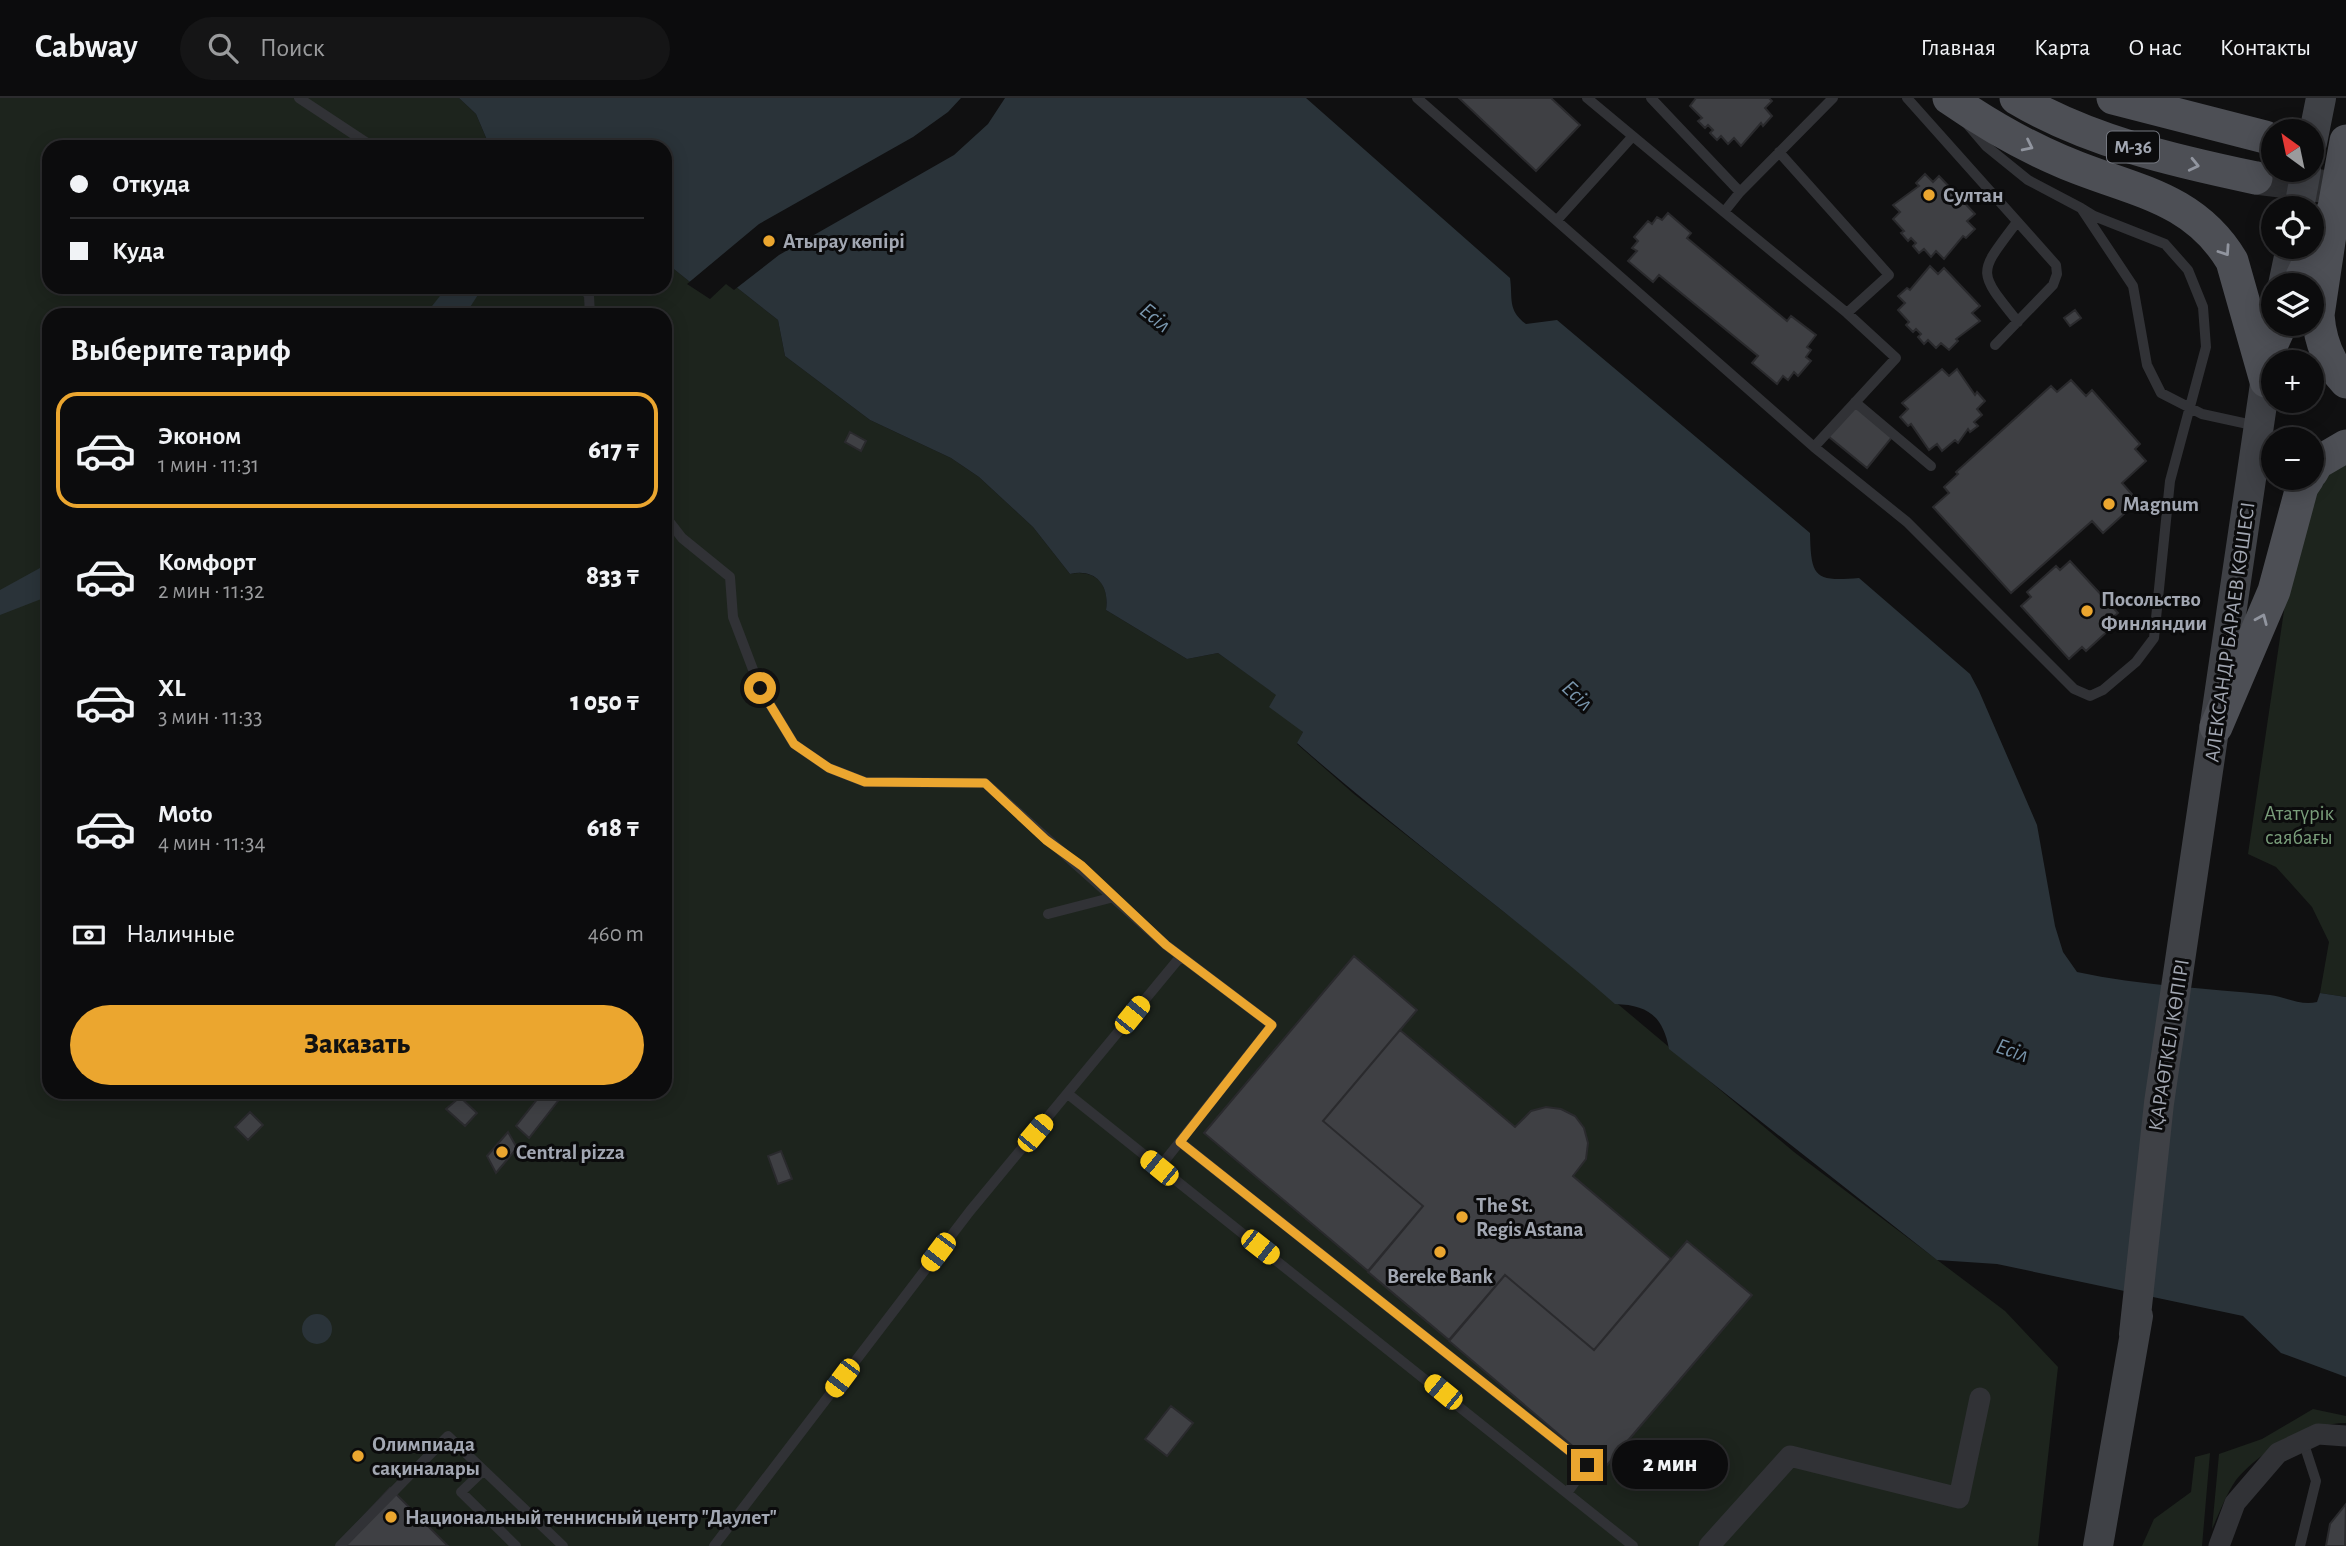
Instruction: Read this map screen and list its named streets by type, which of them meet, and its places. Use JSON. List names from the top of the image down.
{
  "streets": {
    "main road": ["M-36", "АЛЕКСАНДР БАРАЕВ КӨШЕСІ", "ҚАРАӨТКЕЛ КӨПІРІ"]
  },
  "crossings": [
    ["АЛЕКСАНДР БАРАЕВ КӨШЕСІ", "ҚАРАӨТКЕЛ КӨПІРІ"]
  ],
  "water": ["Есіл"],
  "parks": ["Ататүрік саябағы"],
  "places": [
    "Султан",
    "Атырау көпірі",
    "Magnum",
    "Посольство Финляндии",
    "Central pizza",
    "The St. Regis Astana",
    "Bereke Bank",
    "Олимпиада сақиналары",
    "Национальный теннисный центр \"Даулет\""
  ],
  "north": "top left",
  "page": {
    "header": "Cabway",
    "search": "Поиск",
    "nav": [
      "Главная",
      "Карта",
      "О нас",
      "Контакты"
    ],
    "map_buttons": ["+", "−"],
    "banner": ["Откуда", "Куда"],
    "heading": "Выберите тариф",
    "list": [
      {
        "name": "Эконом",
        "note": "1 мин · 11:31",
        "value": "617 ₸"
      },
      {
        "name": "Комфорт",
        "note": "2 мин · 11:32",
        "value": "833 ₸"
      },
      {
        "name": "XL",
        "note": "3 мин · 11:33",
        "value": "1 050 ₸"
      },
      {
        "name": "Moto",
        "note": "4 мин · 11:34",
        "value": "618 ₸"
      }
    ],
    "pay": ["Наличные", "460 m"],
    "buttons": "Заказать",
    "bubble": "2 мин"
  }
}
